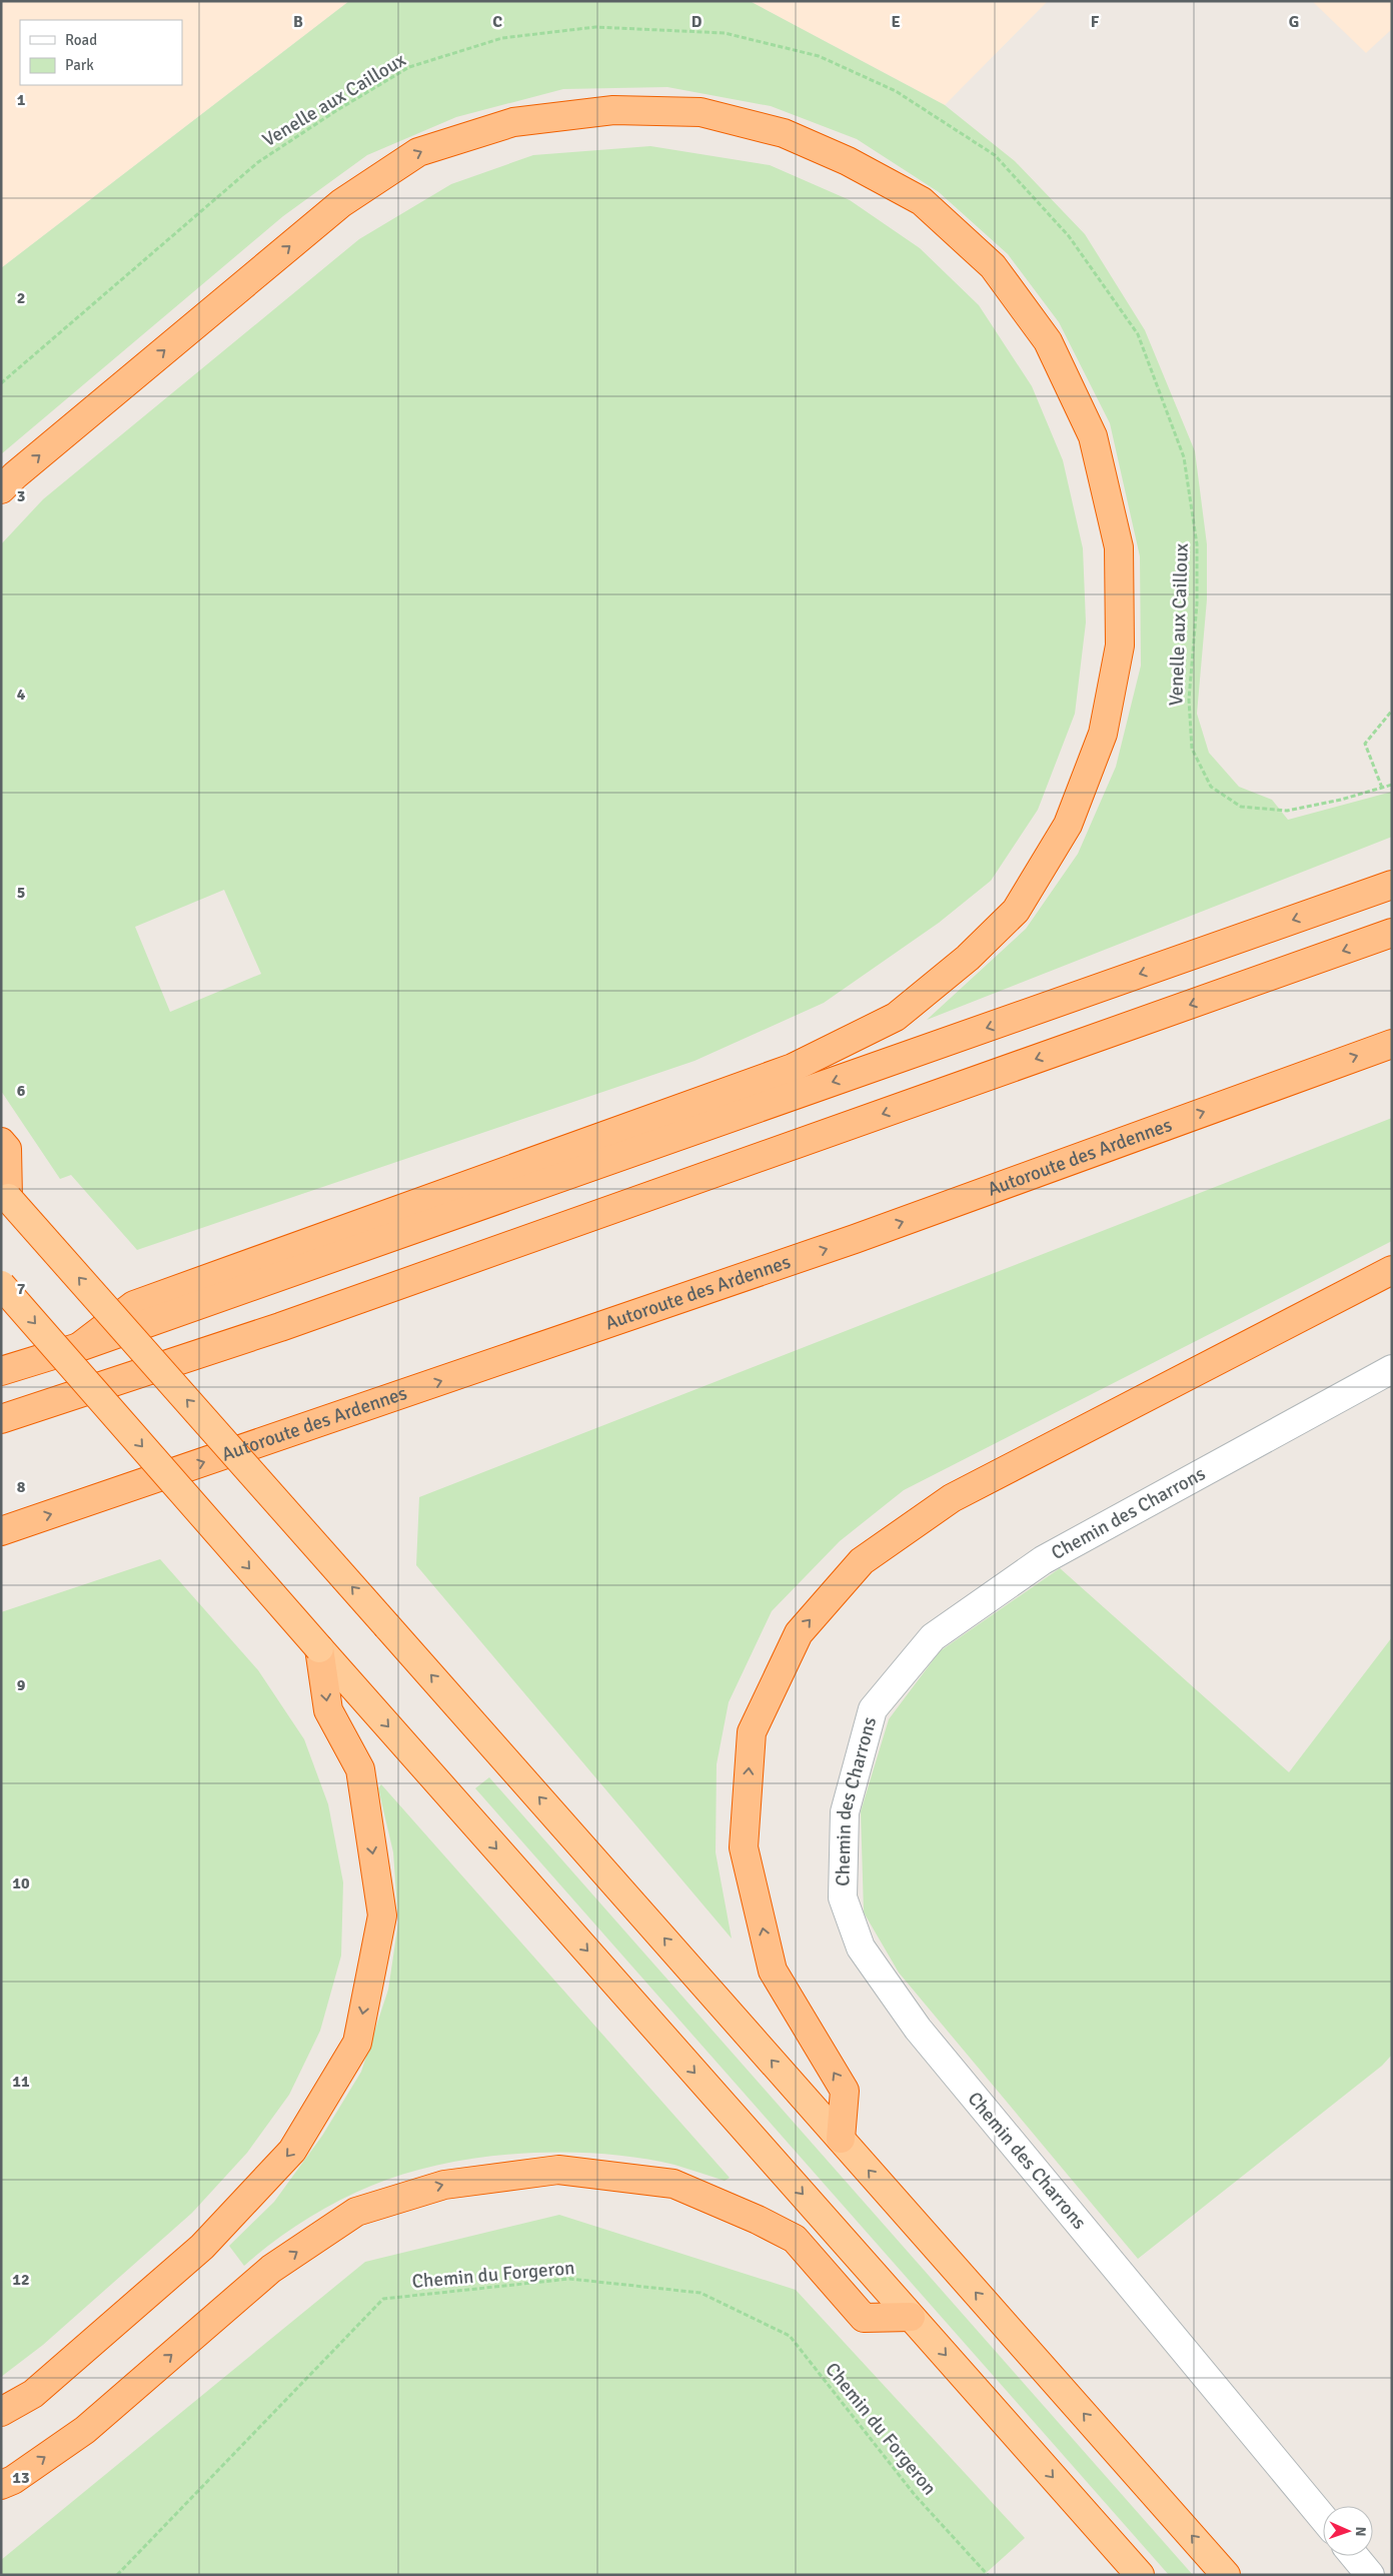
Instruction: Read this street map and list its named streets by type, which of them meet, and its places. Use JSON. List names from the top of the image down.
{
  "streets": {
    "highway": ["Autoroute des Ardennes"],
    "street": ["Chemin des Charrons"],
    "path": ["Venelle aux Cailloux", "Chemin du Forgeron"]
  },
  "legend": ["Road", "Park"],
  "north": "right",
  "grid": {
    "columns": [
      "B",
      "C",
      "D",
      "E",
      "F",
      "G"
    ],
    "rows": [
      "1",
      "2",
      "3",
      "4",
      "5",
      "6",
      "7",
      "8",
      "9",
      "10",
      "11",
      "12",
      "13"
    ]
  }
}
